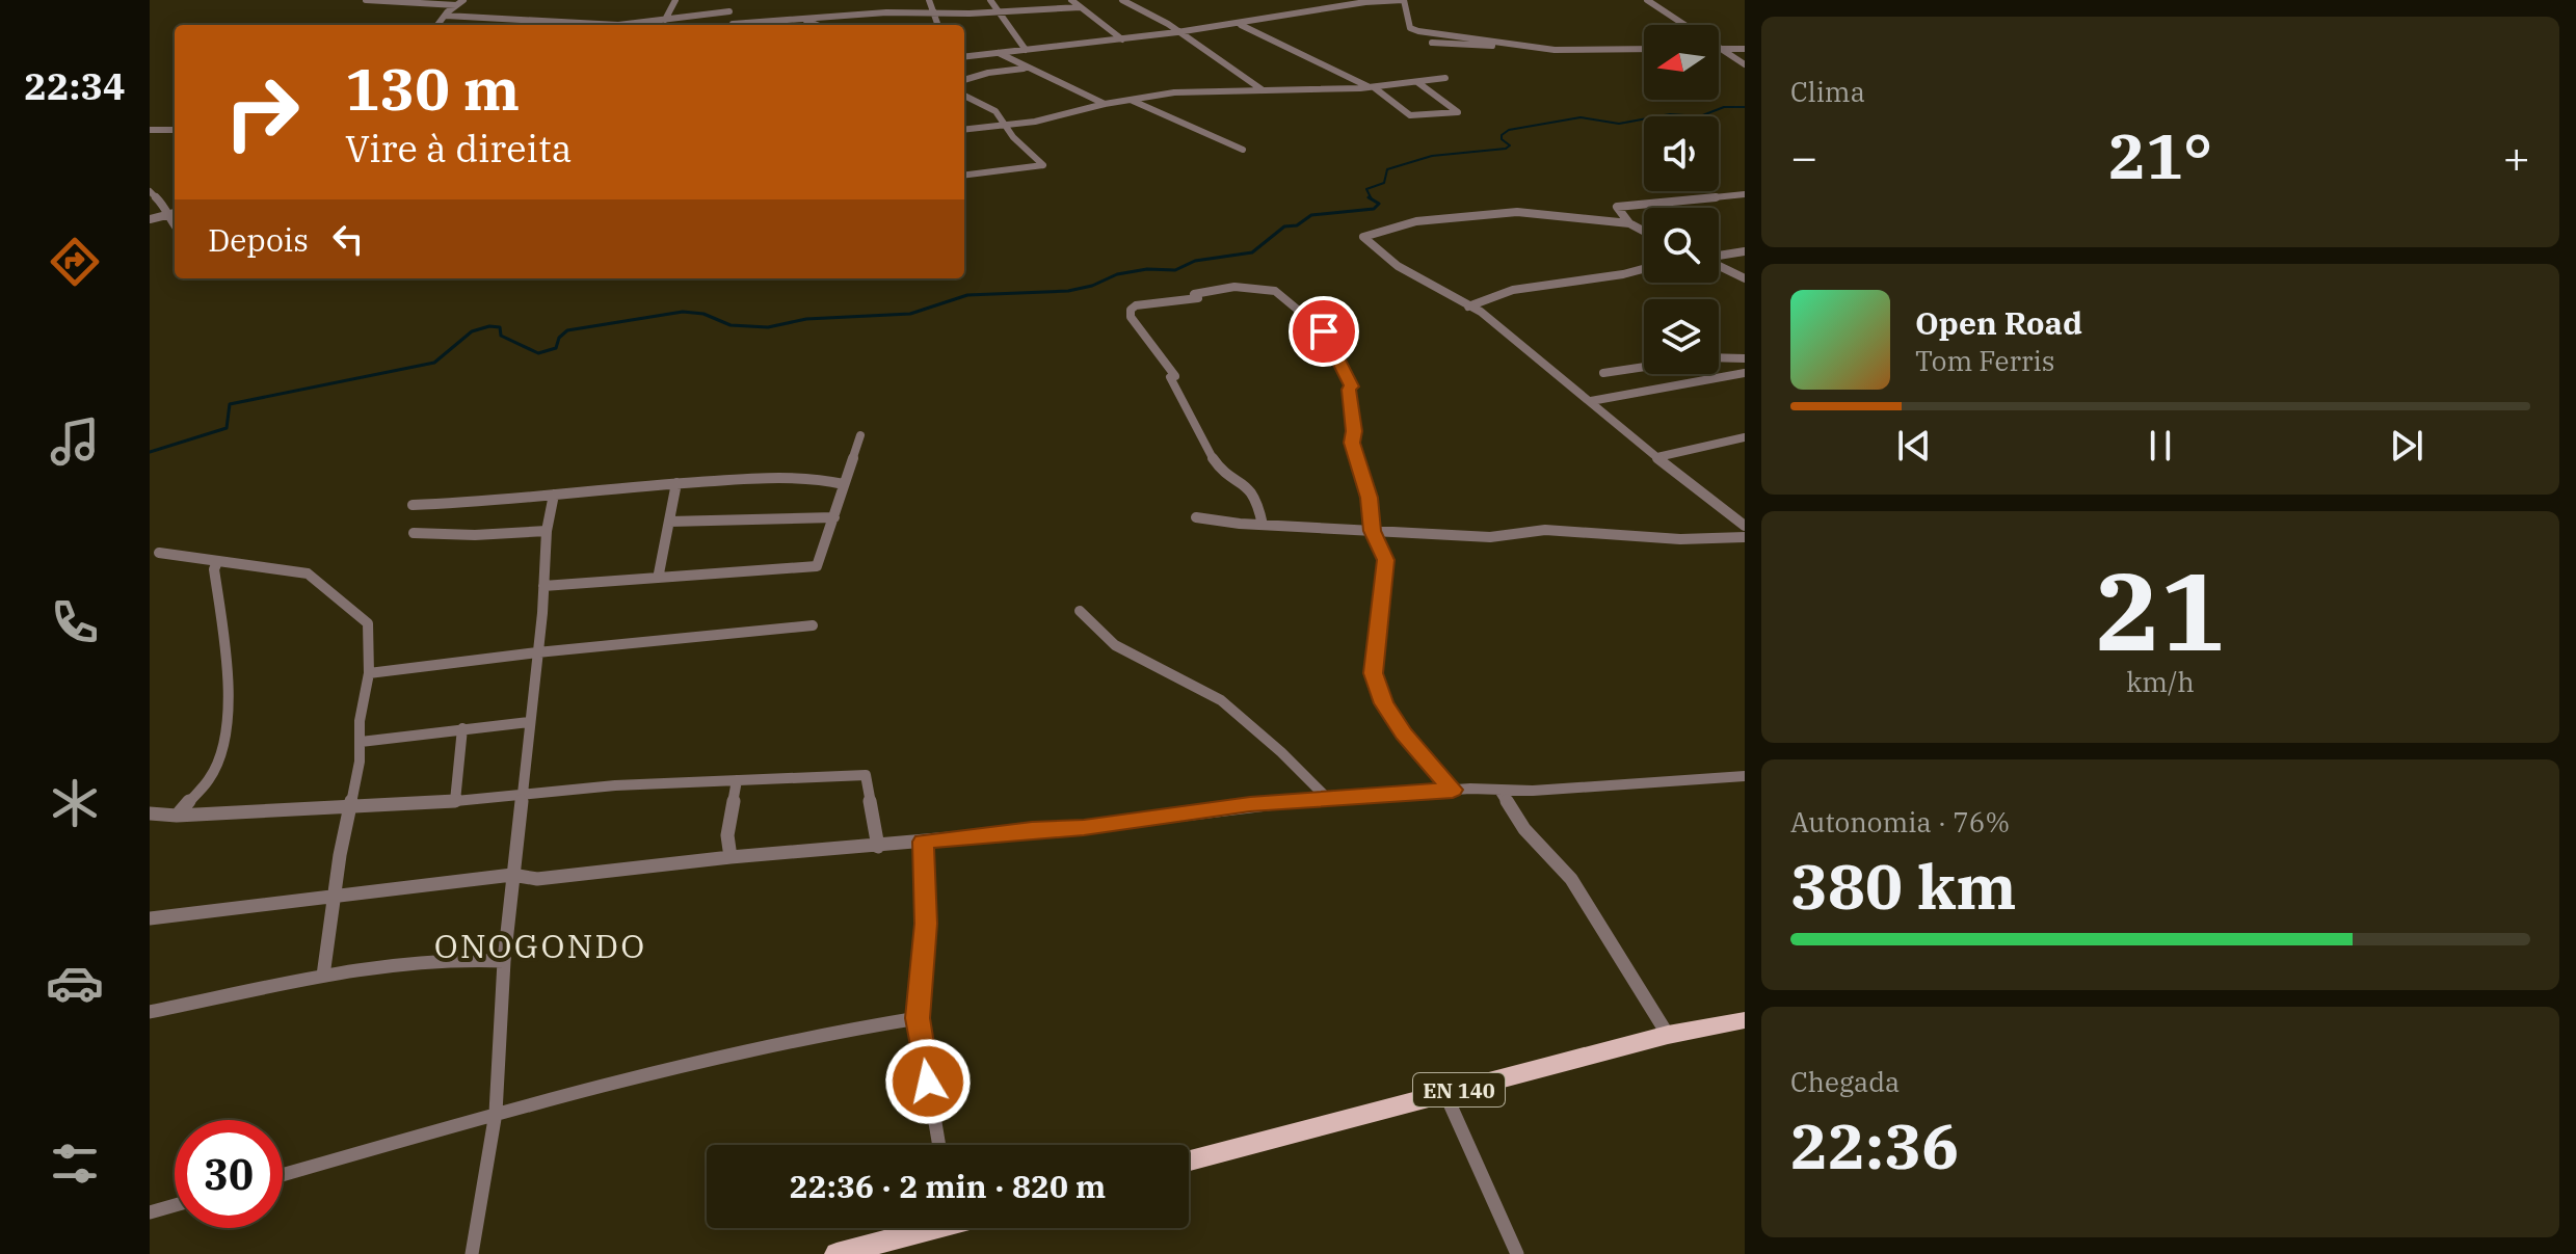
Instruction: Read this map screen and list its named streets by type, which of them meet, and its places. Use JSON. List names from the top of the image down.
{
  "streets": {
    "main road": ["EN 140"]
  },
  "districts": ["ONOGONDO"],
  "north": "left",
  "page": {
    "tabs": "22:34",
    "tile": [
      "Clima",
      ["21", "km/h"],
      ["Autonomia · 76%", "380 km"],
      ["Chegada", "22:36"]
    ],
    "turn": ["130 m", "Vire à direita"],
    "heat": ["−", "21°", "+"],
    "then": "Depois",
    "song": ["Open Road", "Tom Ferris"],
    "limit": "30",
    "trip": "22:36 · 2 min · 820 m"
  }
}
